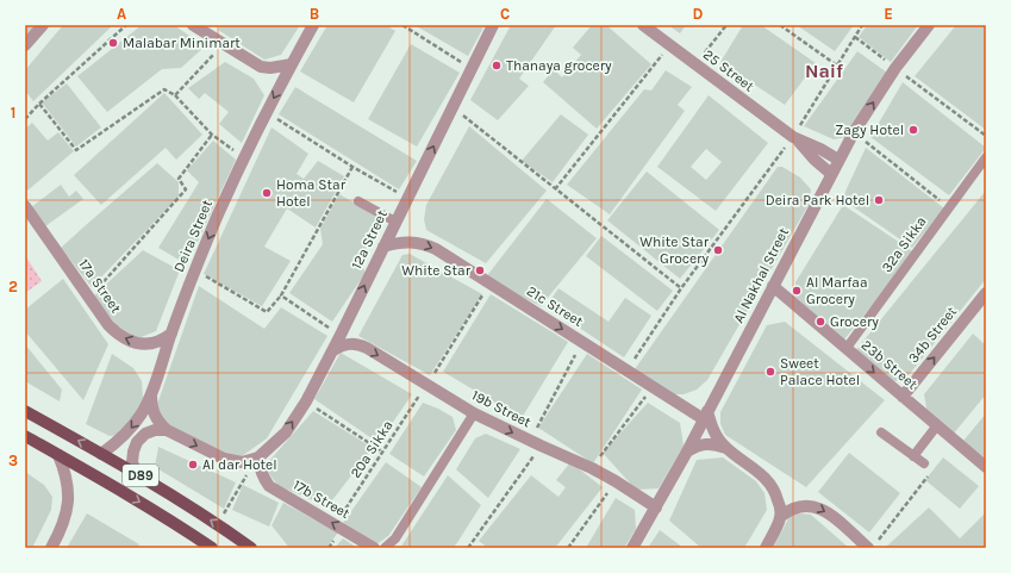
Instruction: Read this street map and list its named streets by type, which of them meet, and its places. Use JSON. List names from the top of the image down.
{
  "streets": {
    "main road": ["D89"],
    "street": [
      "25 Street",
      "Deira Street",
      "12a Street",
      "Al Nakhal Street",
      "17a Street",
      "21c Street",
      "34b Street",
      "23b Street",
      "19b Street",
      "17b Street"
    ],
    "lane": ["32a Sikka"],
    "path": ["20a Sikka"]
  },
  "crossings": [
    ["25 Street", "Al Nakhal Street"],
    ["Deira Street", "17a Street"],
    ["Deira Street", "D89"],
    ["12a Street", "21c Street"],
    ["12a Street", "19b Street"],
    ["12a Street", "17b Street"],
    ["32a Sikka", "23b Street"],
    ["Al Nakhal Street", "21c Street"],
    ["Al Nakhal Street", "23b Street"],
    ["Al Nakhal Street", "19b Street"],
    ["21c Street", "20a Sikka"],
    ["34b Street", "23b Street"],
    ["19b Street", "20a Sikka"],
    ["20a Sikka", "17b Street"]
  ],
  "one_way": [
    "Deira Street",
    "12a Street",
    "17a Street",
    "21c Street",
    "34b Street",
    "19b Street",
    "17b Street"
  ],
  "districts": ["Naif"],
  "places": [
    "Malabar Minimart",
    "Thanaya grocery",
    "Zagy Hotel",
    "Homa Star Hotel",
    "Deira Park Hotel",
    "White Star Grocery",
    "White Star",
    "Al Marfaa Grocery",
    "Grocery",
    "Sweet Palace Hotel",
    "Al dar Hotel"
  ],
  "grid": {
    "columns": [
      "A",
      "B",
      "C",
      "D",
      "E"
    ],
    "rows": ["1", "2", "3"]
  }
}
